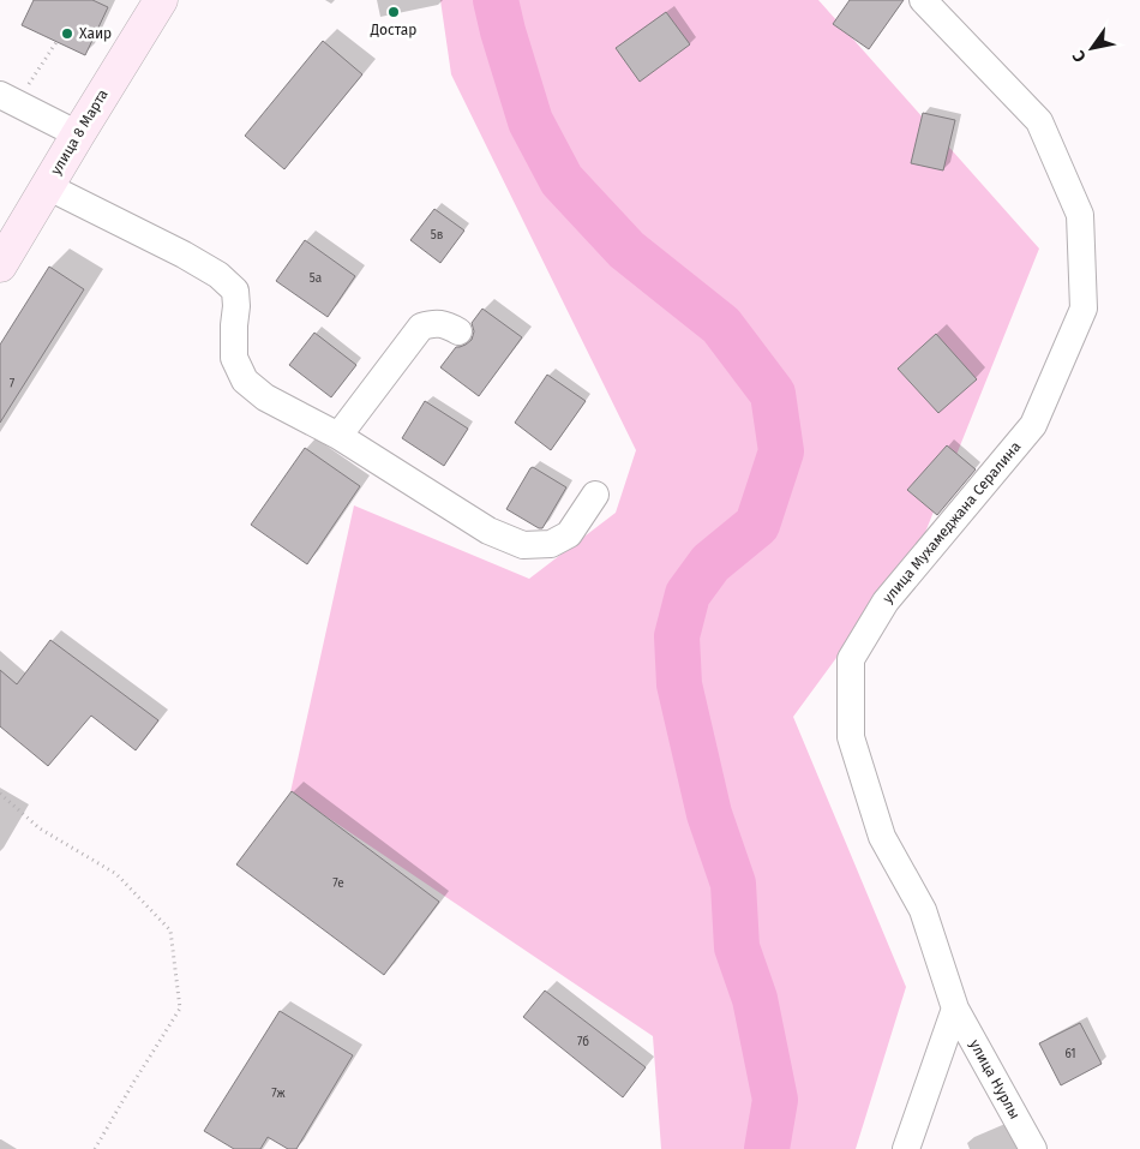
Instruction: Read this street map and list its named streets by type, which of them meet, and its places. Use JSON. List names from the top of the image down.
{
  "streets": {
    "street": ["улица 8 Марта", "улица Мухамеджана Сералина", "улица Нурлы"]
  },
  "crossings": [
    ["улица Мухамеджана Сералина", "улица Нурлы"]
  ],
  "places": ["Достар", "Хаир"],
  "house_numbers": [
    "5в",
    "5а",
    "7",
    "7е",
    "7б",
    "61",
    "7ж"
  ],
  "north": "bottom left"
}
